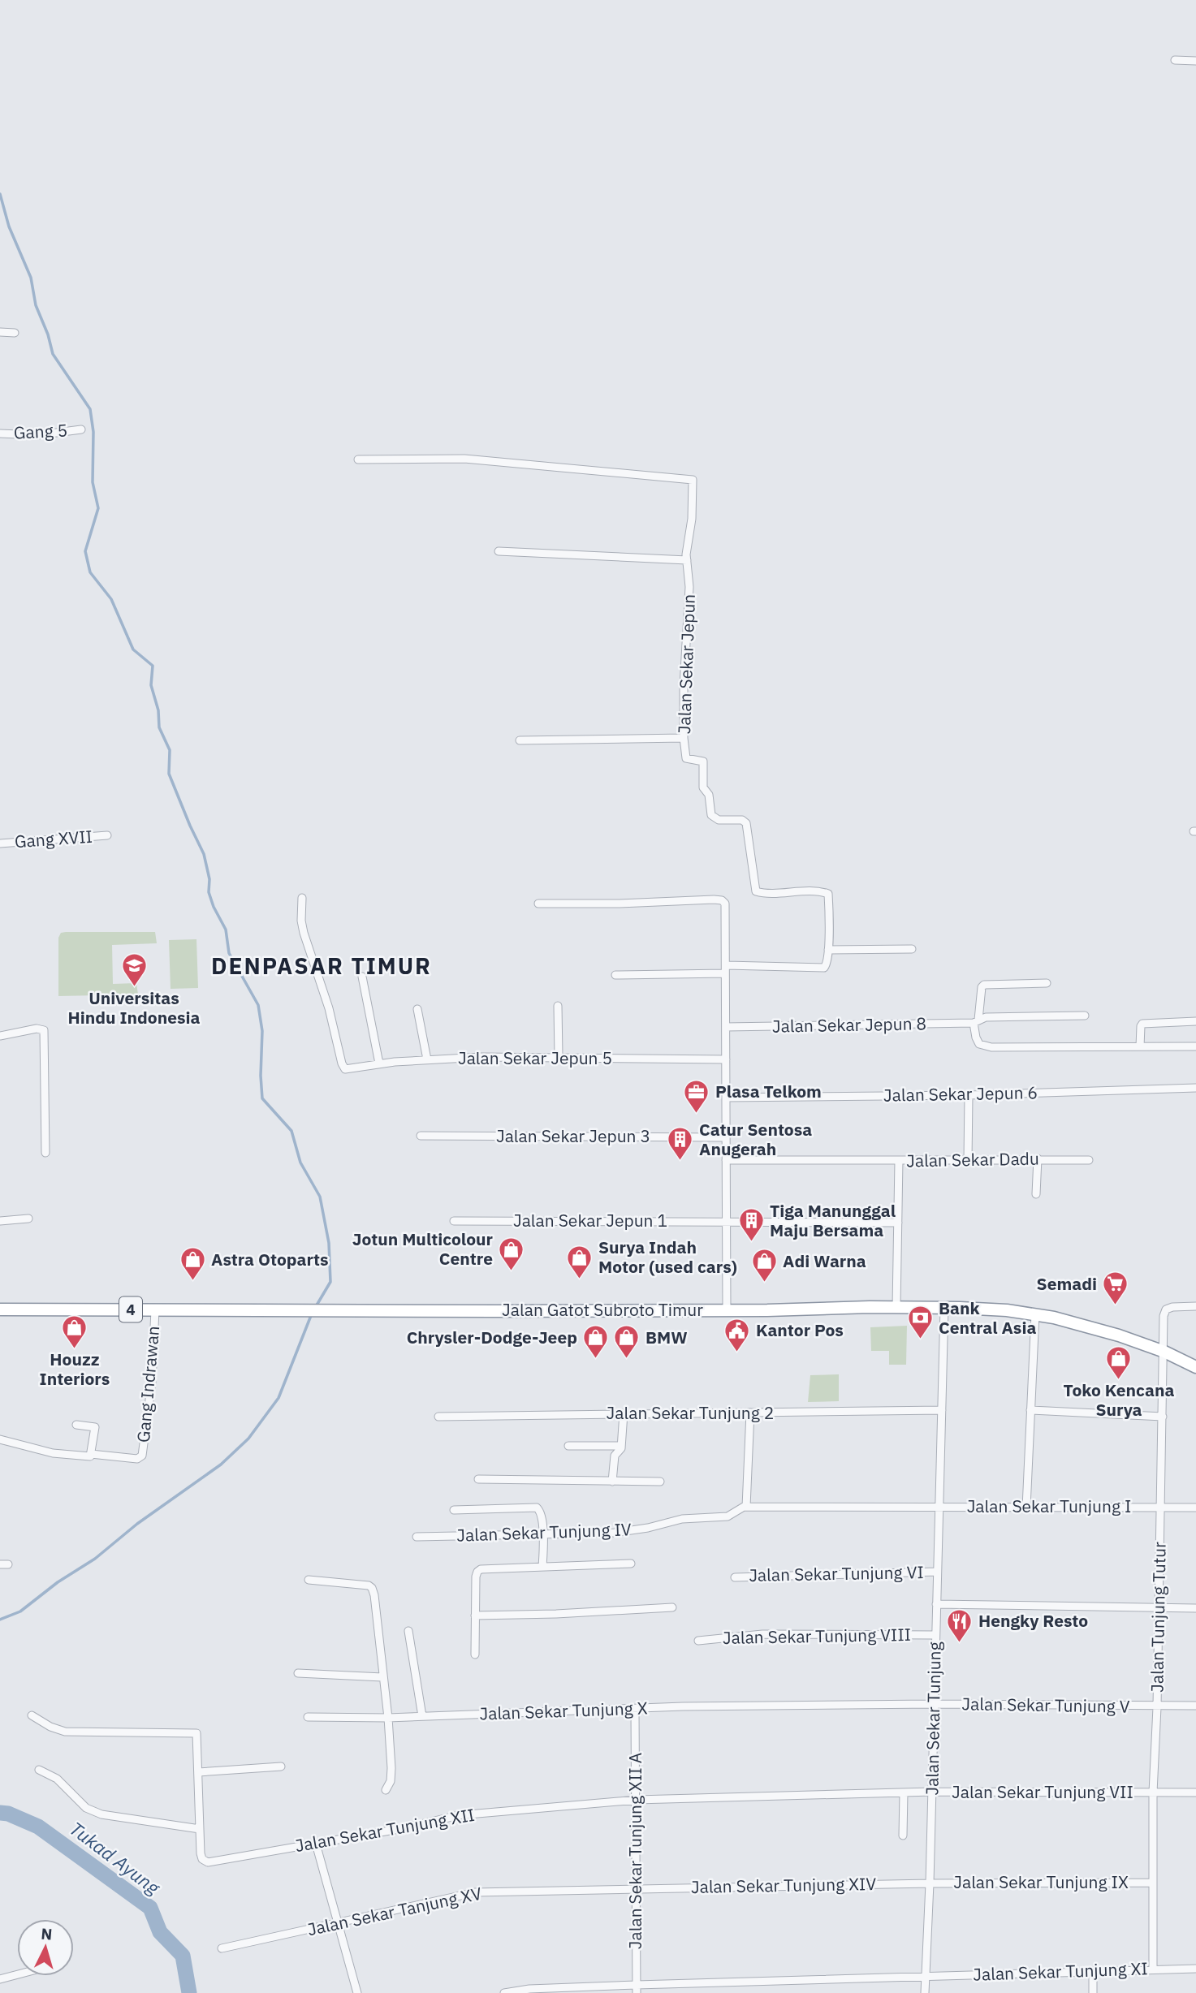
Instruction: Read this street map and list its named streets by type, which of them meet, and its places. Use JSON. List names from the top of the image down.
{
  "streets": {
    "highway": ["4", "Jalan Gatot Subroto Timur"],
    "street": [
      "Gang 5",
      "Jalan Sekar Jepun",
      "Gang XVII",
      "Jalan Sekar Jepun 8",
      "Jalan Sekar Jepun 5",
      "Jalan Sekar Jepun 6",
      "Jalan Sekar Jepun 3",
      "Jalan Sekar Dadu",
      "Jalan Sekar Jepun 1",
      "Gang Indrawan",
      "Jalan Sekar Tunjung 2",
      "Jalan Sekar Tunjung I",
      "Jalan Sekar Tunjung IV",
      "Jalan Sekar Tunjung VI",
      "Jalan Tunjung Tutur",
      "Jalan Sekar Tunjung VIII",
      "Jalan Sekar Tunjung V",
      "Jalan Sekar Tunjung X",
      "Jalan Sekar Tunjung",
      "Jalan Sekar Tunjung VII",
      "Jalan Sekar Tunjung XII",
      "Jalan Sekar Tunjung XII A",
      "Jalan Sekar Tunjung IX",
      "Jalan Sekar Tunjung XIV",
      "Jalan Sekar Tanjung XV",
      "Jalan Sekar Tunjung XI"
    ]
  },
  "crossings": [
    ["Jalan Sekar Dadu", "Jalan Sekar Jepun 1"],
    ["Jalan Sekar Dadu", "Jalan Gatot Subroto Timur"],
    ["Jalan Gatot Subroto Timur", "Gang Indrawan"],
    ["Jalan Gatot Subroto Timur", "Jalan Tunjung Tutur"],
    ["Jalan Gatot Subroto Timur", "Jalan Sekar Tunjung"],
    ["Jalan Sekar Tunjung 2", "Jalan Sekar Tunjung"],
    ["Jalan Sekar Tunjung I", "Jalan Sekar Tunjung IV"],
    ["Jalan Sekar Tunjung I", "Jalan Tunjung Tutur"],
    ["Jalan Sekar Tunjung I", "Jalan Sekar Tunjung"],
    ["Jalan Sekar Tunjung IV", "Jalan Sekar Tunjung"],
    ["Jalan Sekar Tunjung VI", "Jalan Sekar Tunjung"],
    ["Jalan Tunjung Tutur", "Jalan Sekar Tunjung V"],
    ["Jalan Tunjung Tutur", "Jalan Sekar Tunjung VII"],
    ["Jalan Tunjung Tutur", "Jalan Sekar Tunjung IX"],
    ["Jalan Tunjung Tutur", "Jalan Sekar Tunjung XI"],
    ["Jalan Sekar Tunjung VIII", "Jalan Sekar Tunjung"],
    ["Jalan Sekar Tunjung V", "Jalan Sekar Tunjung X"],
    ["Jalan Sekar Tunjung V", "Jalan Sekar Tunjung"],
    ["Jalan Sekar Tunjung X", "Jalan Sekar Tunjung"],
    ["Jalan Sekar Tunjung X", "Jalan Sekar Tunjung XII A"],
    ["Jalan Sekar Tunjung", "Jalan Sekar Tunjung VII"],
    ["Jalan Sekar Tunjung", "Jalan Sekar Tunjung XII"],
    ["Jalan Sekar Tunjung", "Jalan Sekar Tunjung IX"],
    ["Jalan Sekar Tunjung", "Jalan Sekar Tunjung XIV"],
    ["Jalan Sekar Tunjung", "Jalan Sekar Tunjung XI"],
    ["Jalan Sekar Tunjung VII", "Jalan Sekar Tunjung XII"],
    ["Jalan Sekar Tunjung XII", "Jalan Sekar Tunjung XII A"],
    ["Jalan Sekar Tunjung XII A", "Jalan Sekar Tunjung XIV"],
    ["Jalan Sekar Tunjung XII A", "Jalan Sekar Tanjung XV"],
    ["Jalan Sekar Tunjung XII A", "Jalan Sekar Tunjung XI"],
    ["Jalan Sekar Tunjung IX", "Jalan Sekar Tunjung XIV"],
    ["Jalan Sekar Tunjung XIV", "Jalan Sekar Tanjung XV"]
  ],
  "districts": ["DENPASAR TIMUR"],
  "water": ["Tukad Ayung"],
  "places": {
    "school or university": ["Universitas Hindu Indonesia"],
    "office": ["Plasa Telkom"],
    "building": ["Catur Sentosa Anugerah", "Tiga Manunggal Maju Bersama"],
    "shop": [
      "Jotun Multicolour Centre",
      "Surya Indah Motor (used cars)",
      "Astra Otoparts",
      "Adi Warna",
      "Houzz Interiors",
      "Chrysler-Dodge-Jeep",
      "BMW",
      "Toko Kencana Surya"
    ],
    "supermarket": ["Semadi"],
    "bank": ["Bank Central Asia"],
    "public building": ["Kantor Pos"],
    "restaurant": ["Hengky Resto"]
  },
  "north": "top"
}
